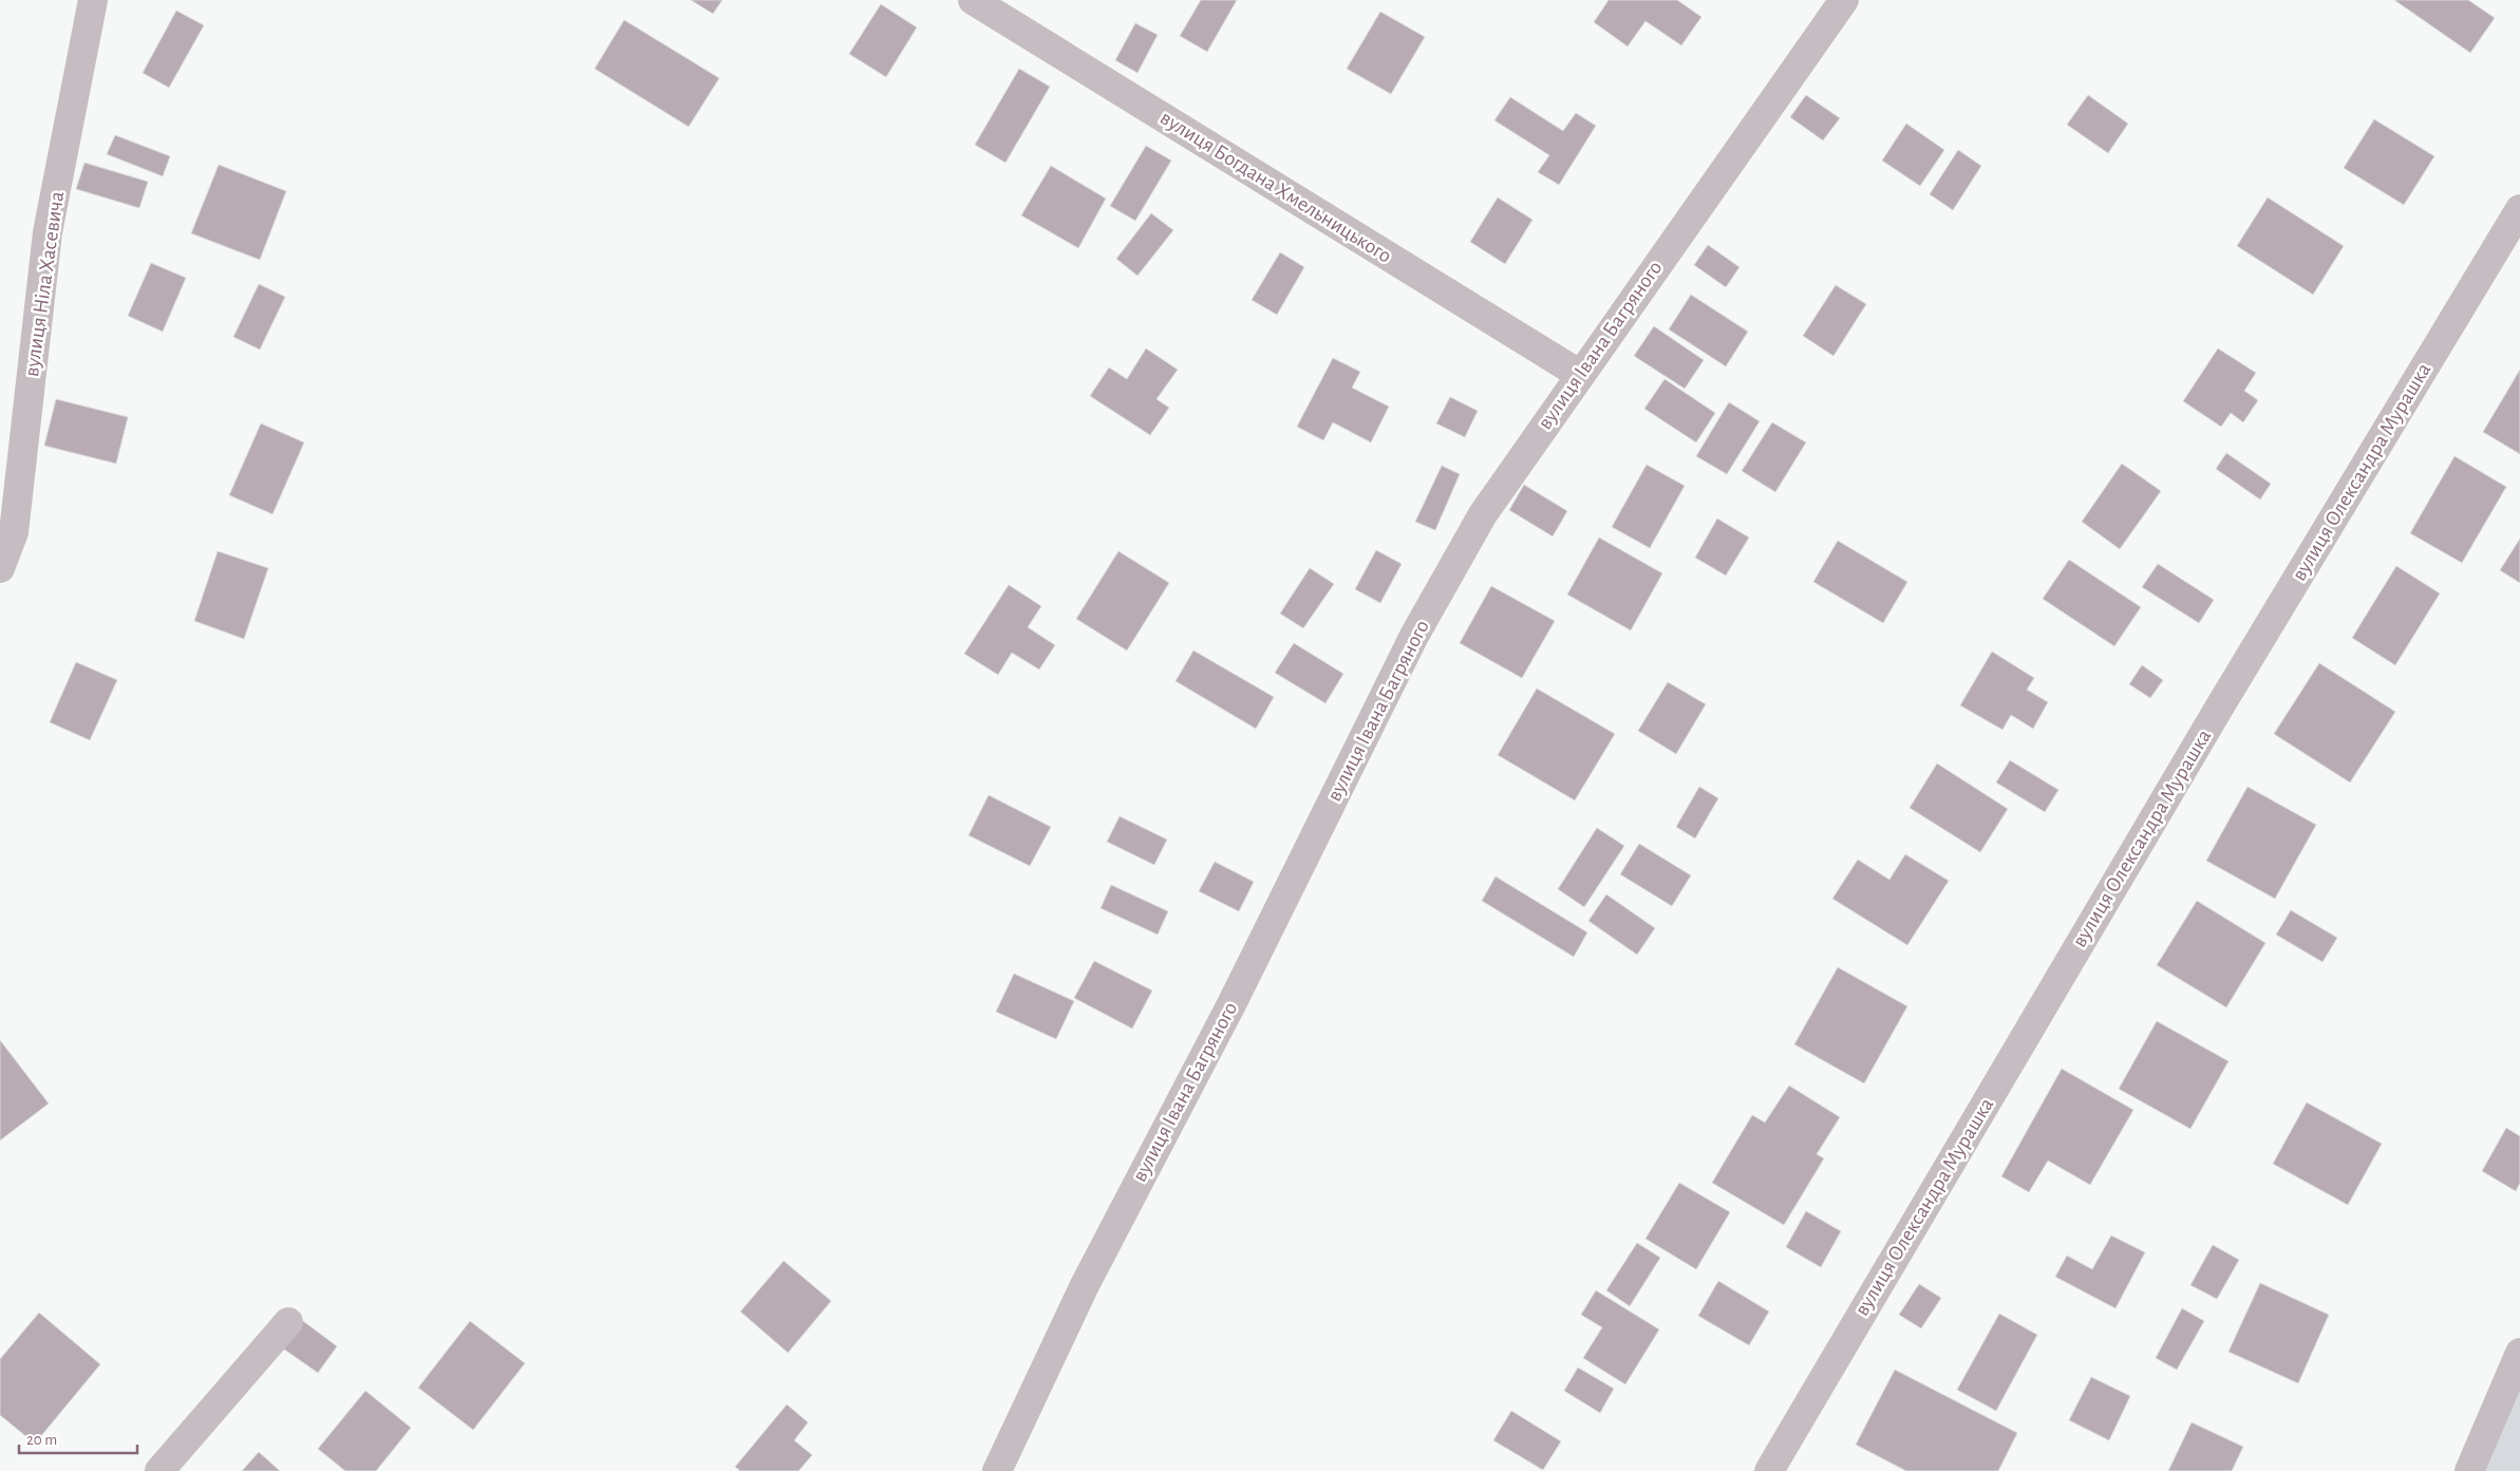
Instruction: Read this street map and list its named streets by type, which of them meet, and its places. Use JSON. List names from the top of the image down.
{
  "streets": {
    "street": [
      "вулиця Богдана Хмельницького",
      "вулиця Ніла Хасевича",
      "вулиця Івана Багряного",
      "вулиця Олександра Мурашка"
    ]
  },
  "crossings": [
    ["вулиця Богдана Хмельницького", "вулиця Івана Багряного"]
  ],
  "scale_bar": "20 m"
}
